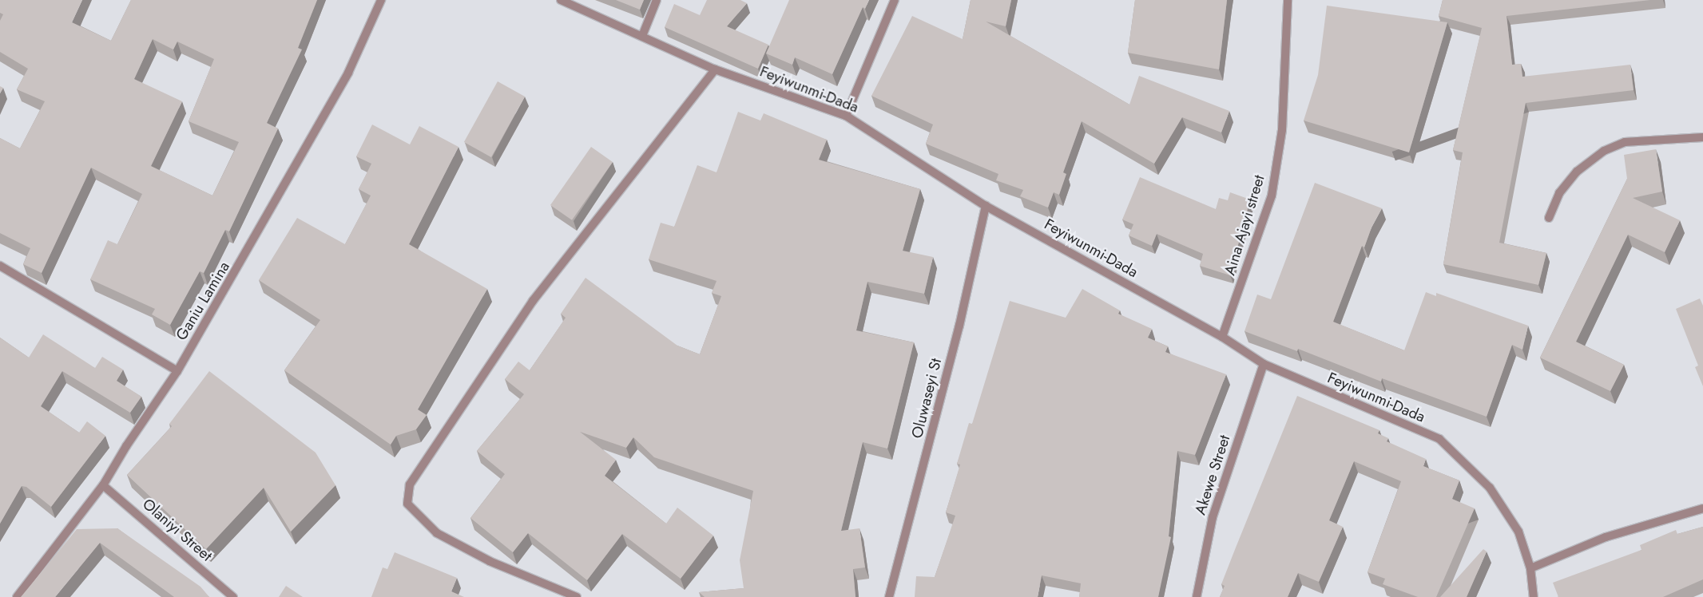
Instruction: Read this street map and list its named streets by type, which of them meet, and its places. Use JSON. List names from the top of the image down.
{
  "streets": {
    "street": [
      "Feyiwunmi-Dada",
      "Aina Ajayi street",
      "Ganiu Lamina",
      "Oluwaseyi St",
      "Akewe Street",
      "Olaniyi Street"
    ]
  },
  "crossings": [
    ["Feyiwunmi-Dada", "Aina Ajayi street"],
    ["Feyiwunmi-Dada", "Oluwaseyi St"],
    ["Feyiwunmi-Dada", "Akewe Street"],
    ["Ganiu Lamina", "Olaniyi Street"]
  ]
}
